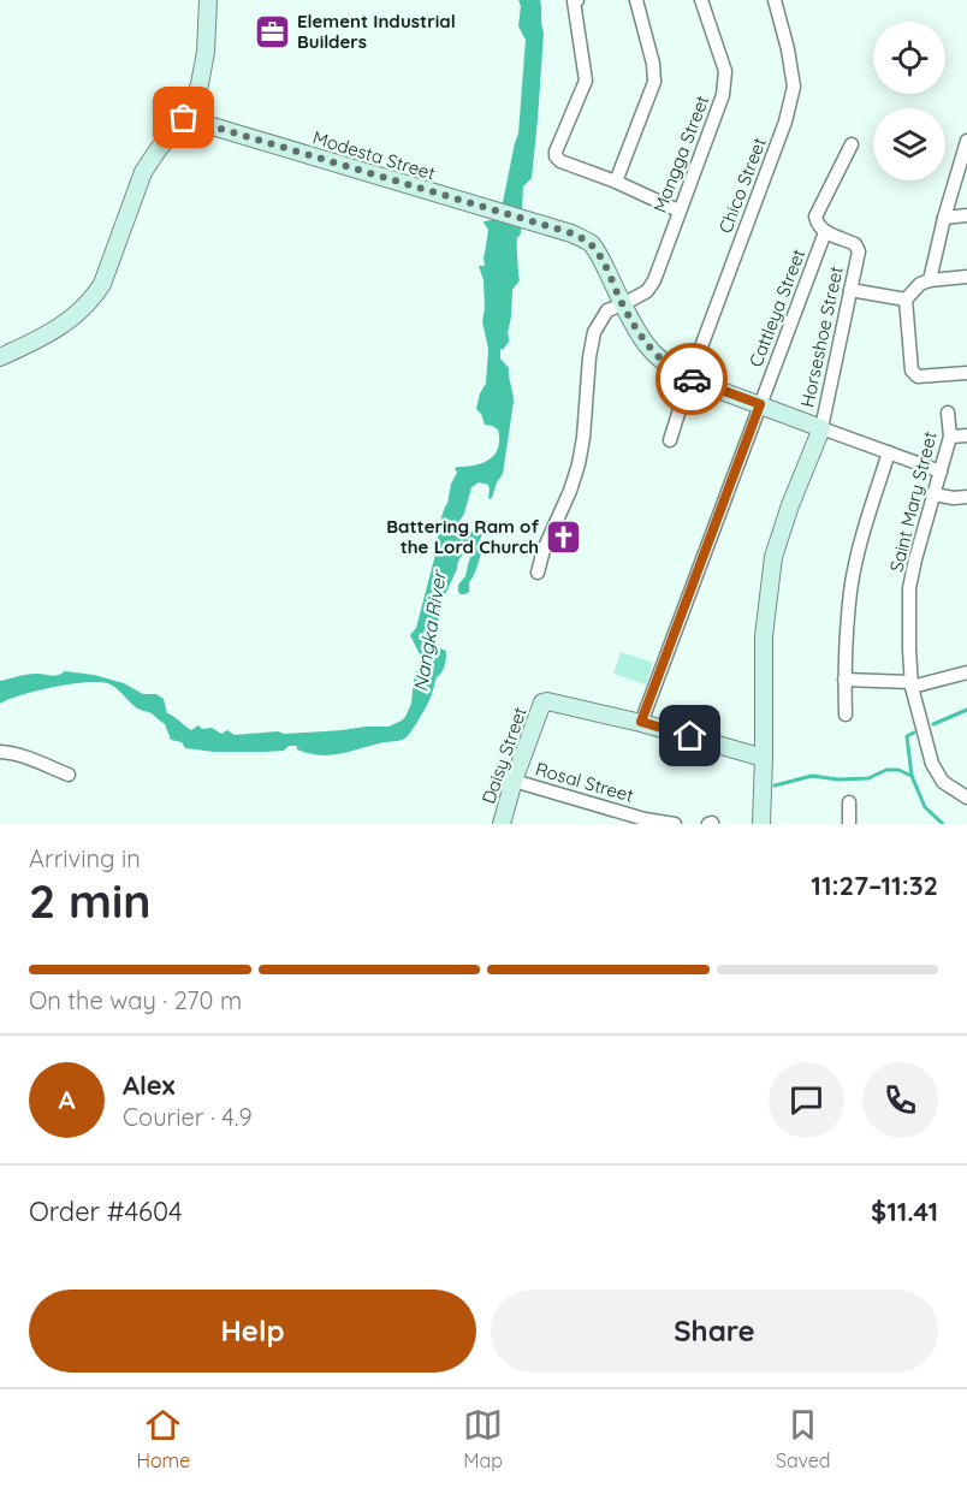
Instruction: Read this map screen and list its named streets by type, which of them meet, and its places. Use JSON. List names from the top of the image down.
{
  "streets": {
    "main road": ["Modesta Street", "Daisy Street"],
    "street": [
      "Mangga Street",
      "Chico Street",
      "Cattleya Street",
      "Horseshoe Street",
      "Saint Mary Street",
      "Rosal Street"
    ]
  },
  "crossings": [
    ["Mangga Street", "Modesta Street"],
    ["Modesta Street", "Chico Street"],
    ["Modesta Street", "Cattleya Street"],
    ["Modesta Street", "Horseshoe Street"],
    ["Cattleya Street", "Horseshoe Street"],
    ["Cattleya Street", "Daisy Street"],
    ["Daisy Street", "Rosal Street"]
  ],
  "water": ["Nangka River"],
  "places": {
    "office": ["Element Industrial Builders"],
    "church": ["Battering Ram of the Lord Church"]
  },
  "page": {
    "heading": ["2 min", "Arriving in", "11:27–11:32"],
    "panel": [
      "Alex",
      "Courier · 4.9",
      "Order #4604",
      "$11.41"
    ],
    "bar": "On the way · 270 m",
    "round": "A",
    "buttons": ["Help", "Share"],
    "tabs": ["Home", "Map", "Saved"]
  }
}
